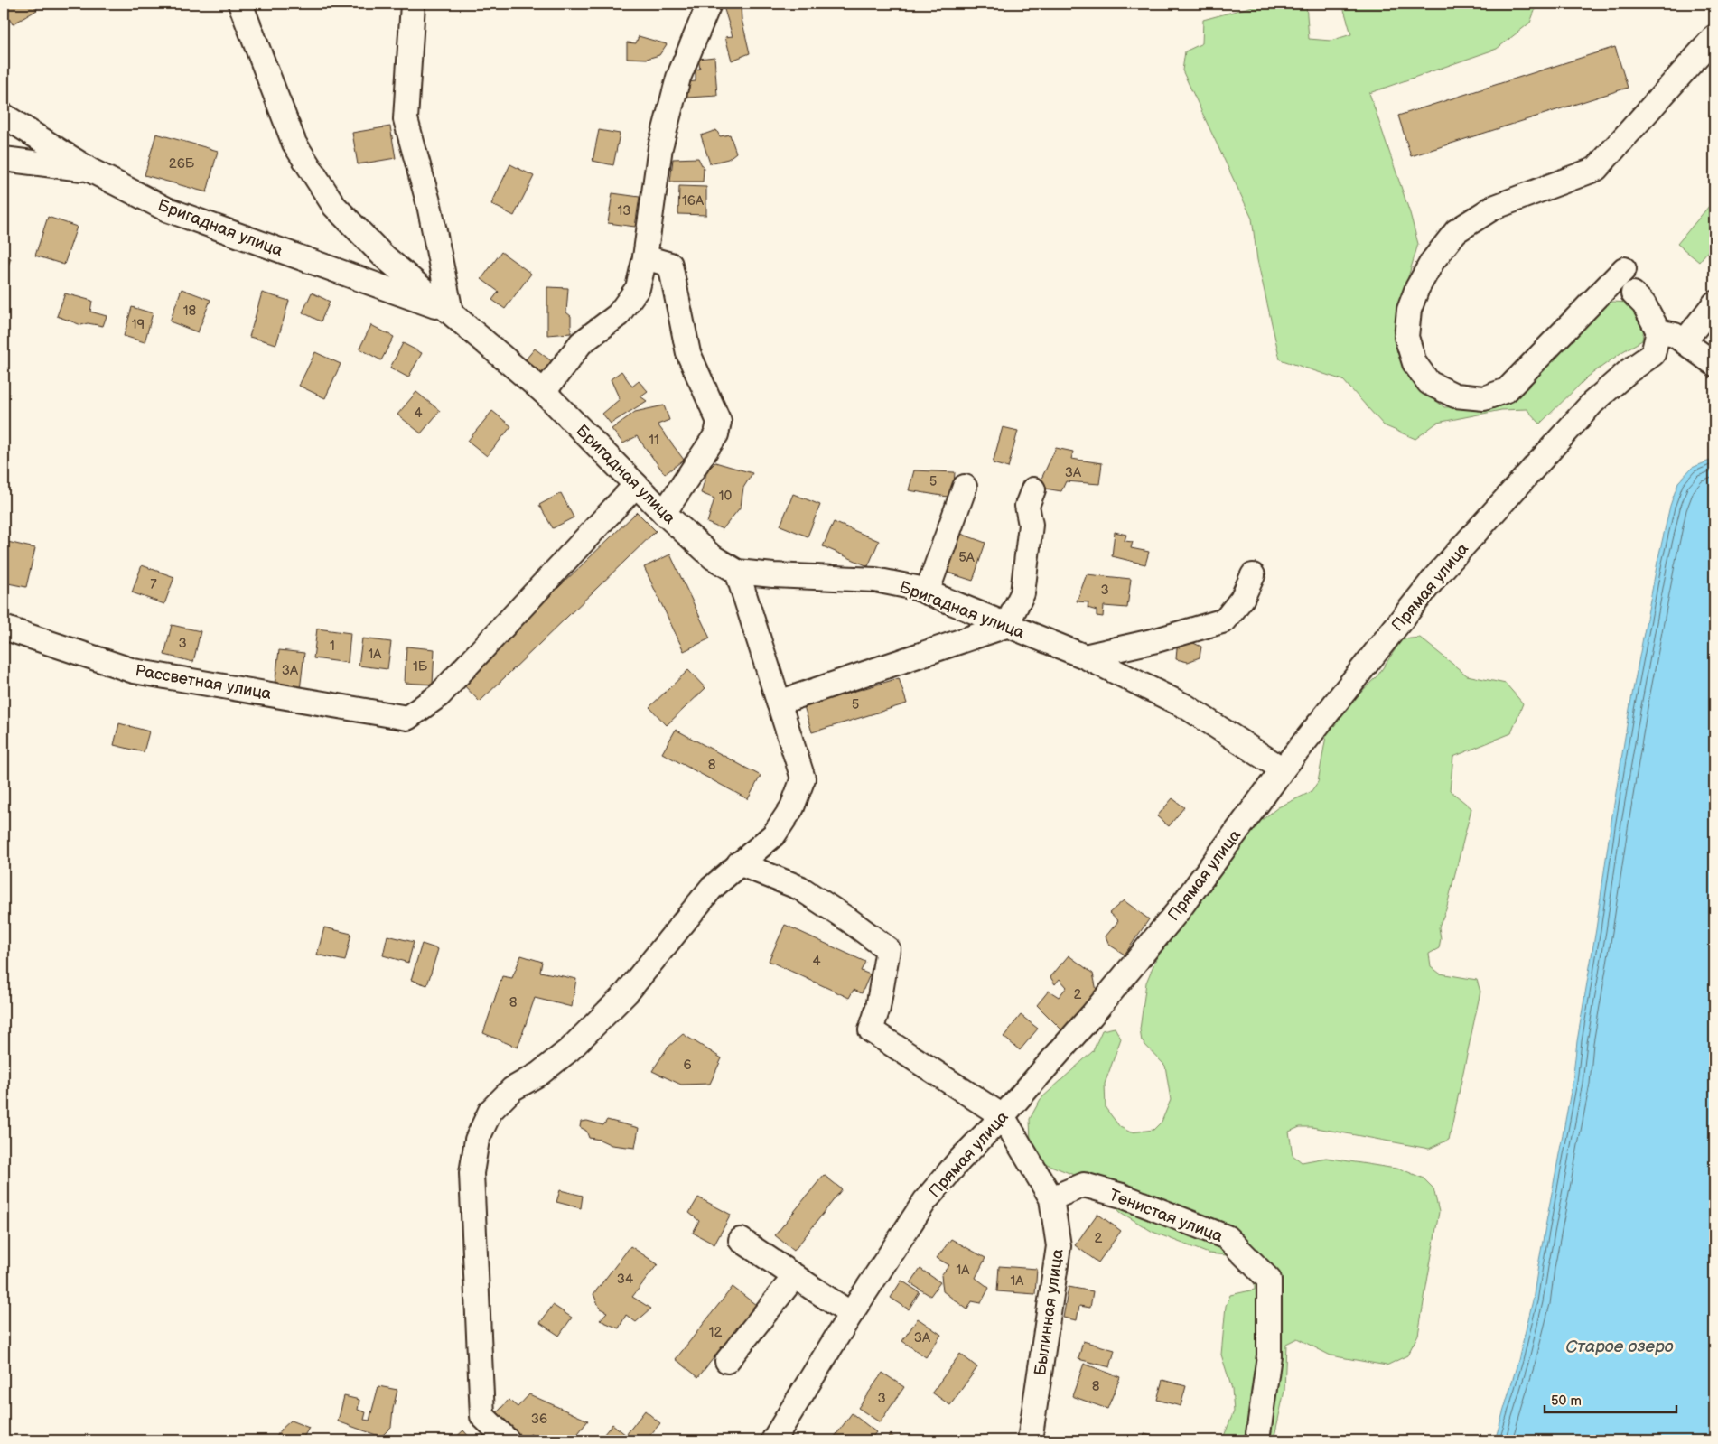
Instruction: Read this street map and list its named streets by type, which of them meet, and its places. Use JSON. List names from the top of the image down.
{
  "streets": {
    "street": [
      "Бригадная улица",
      "Прямая улица",
      "Рассветная улица",
      "Тенистая улица",
      "Былинная улица"
    ]
  },
  "crossings": [
    ["Бригадная улица", "Прямая улица"],
    ["Бригадная улица", "Рассветная улица"],
    ["Прямая улица", "Былинная улица"],
    ["Тенистая улица", "Былинная улица"]
  ],
  "water": ["Старое озеро"],
  "house_numbers": [
    "26Б",
    "16А",
    "13",
    "18",
    "19",
    "4",
    "11",
    "3А",
    "5",
    "10",
    "5А",
    "7",
    "3",
    "3",
    "1",
    "1А",
    "1Б",
    "3А",
    "5",
    "8",
    "4",
    "2",
    "8",
    "6",
    "2",
    "1А",
    "34",
    "1А",
    "12",
    "3А",
    "8",
    "3",
    "36"
  ],
  "scale_bar": "50 m"
}
